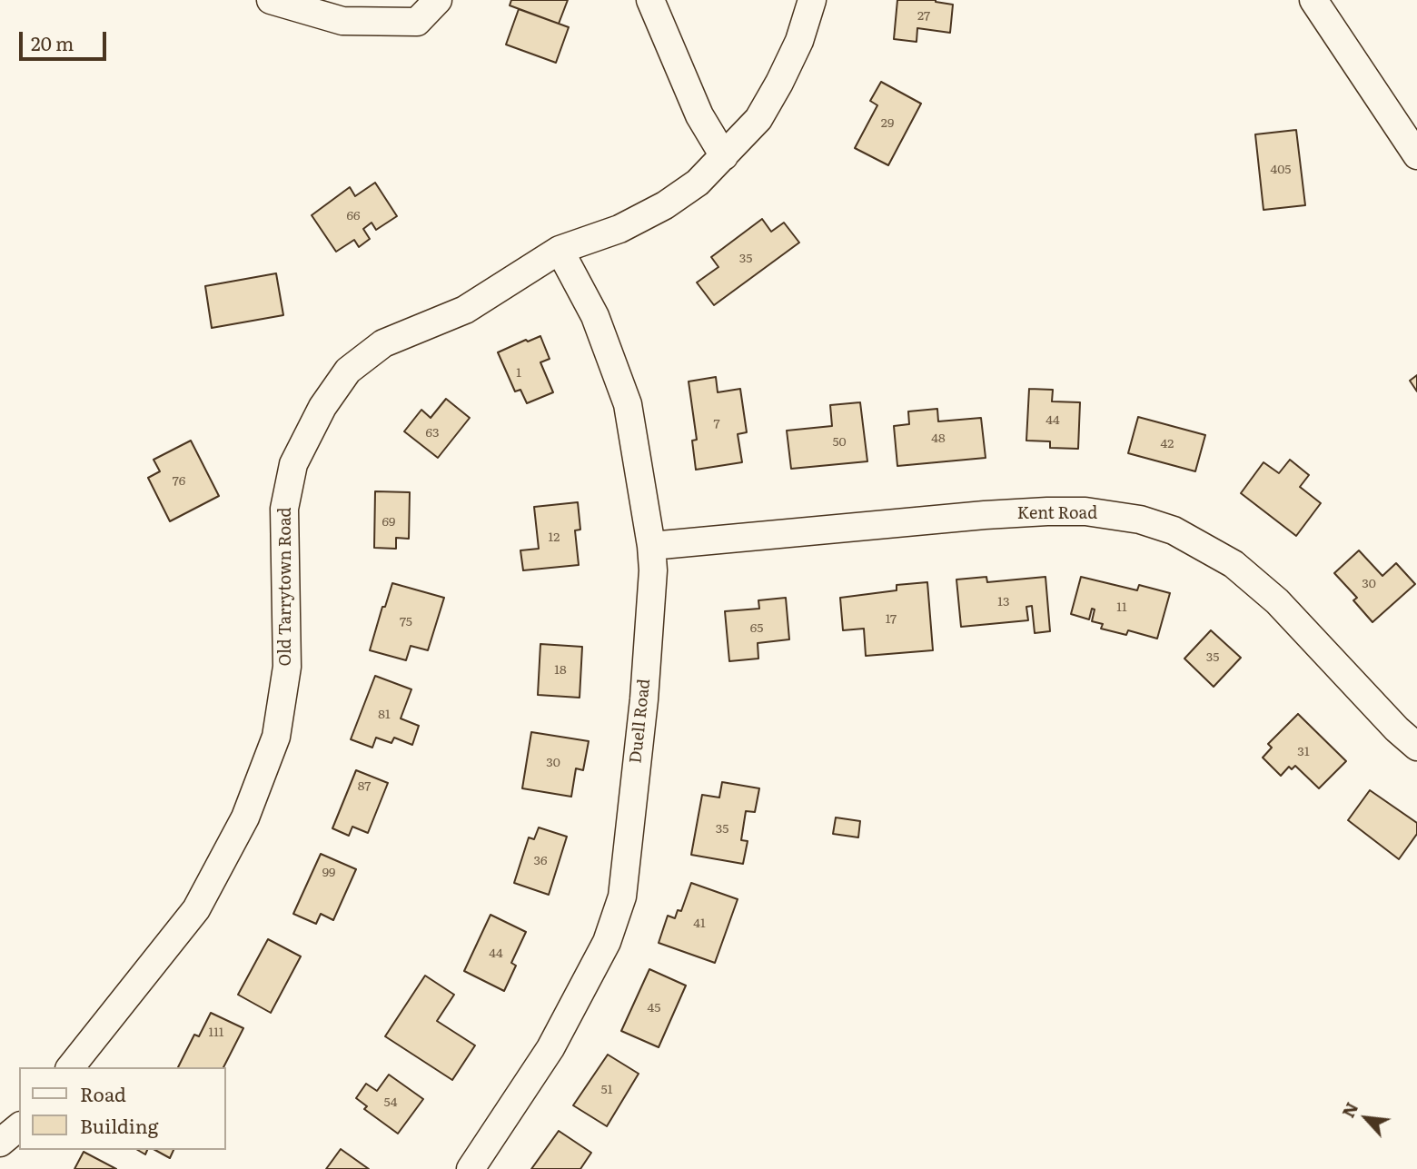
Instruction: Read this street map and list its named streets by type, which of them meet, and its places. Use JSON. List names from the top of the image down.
{
  "streets": {
    "street": ["Kent Road", "Old Tarrytown Road", "Duell Road"]
  },
  "crossings": [
    ["Kent Road", "Duell Road"],
    ["Old Tarrytown Road", "Duell Road"]
  ],
  "house_numbers": [
    "27",
    "29",
    "405",
    "66",
    "35",
    "1",
    "44",
    "7",
    "63",
    "48",
    "50",
    "42",
    "76",
    "69",
    "12",
    "30",
    "13",
    "11",
    "17",
    "75",
    "65",
    "35",
    "18",
    "81",
    "31",
    "30",
    "87",
    "35",
    "36",
    "99",
    "41",
    "44",
    "45",
    "111",
    "51",
    "54"
  ],
  "legend": ["Road", "Building"],
  "scale_bar": "20 m",
  "north": "top left"
}
